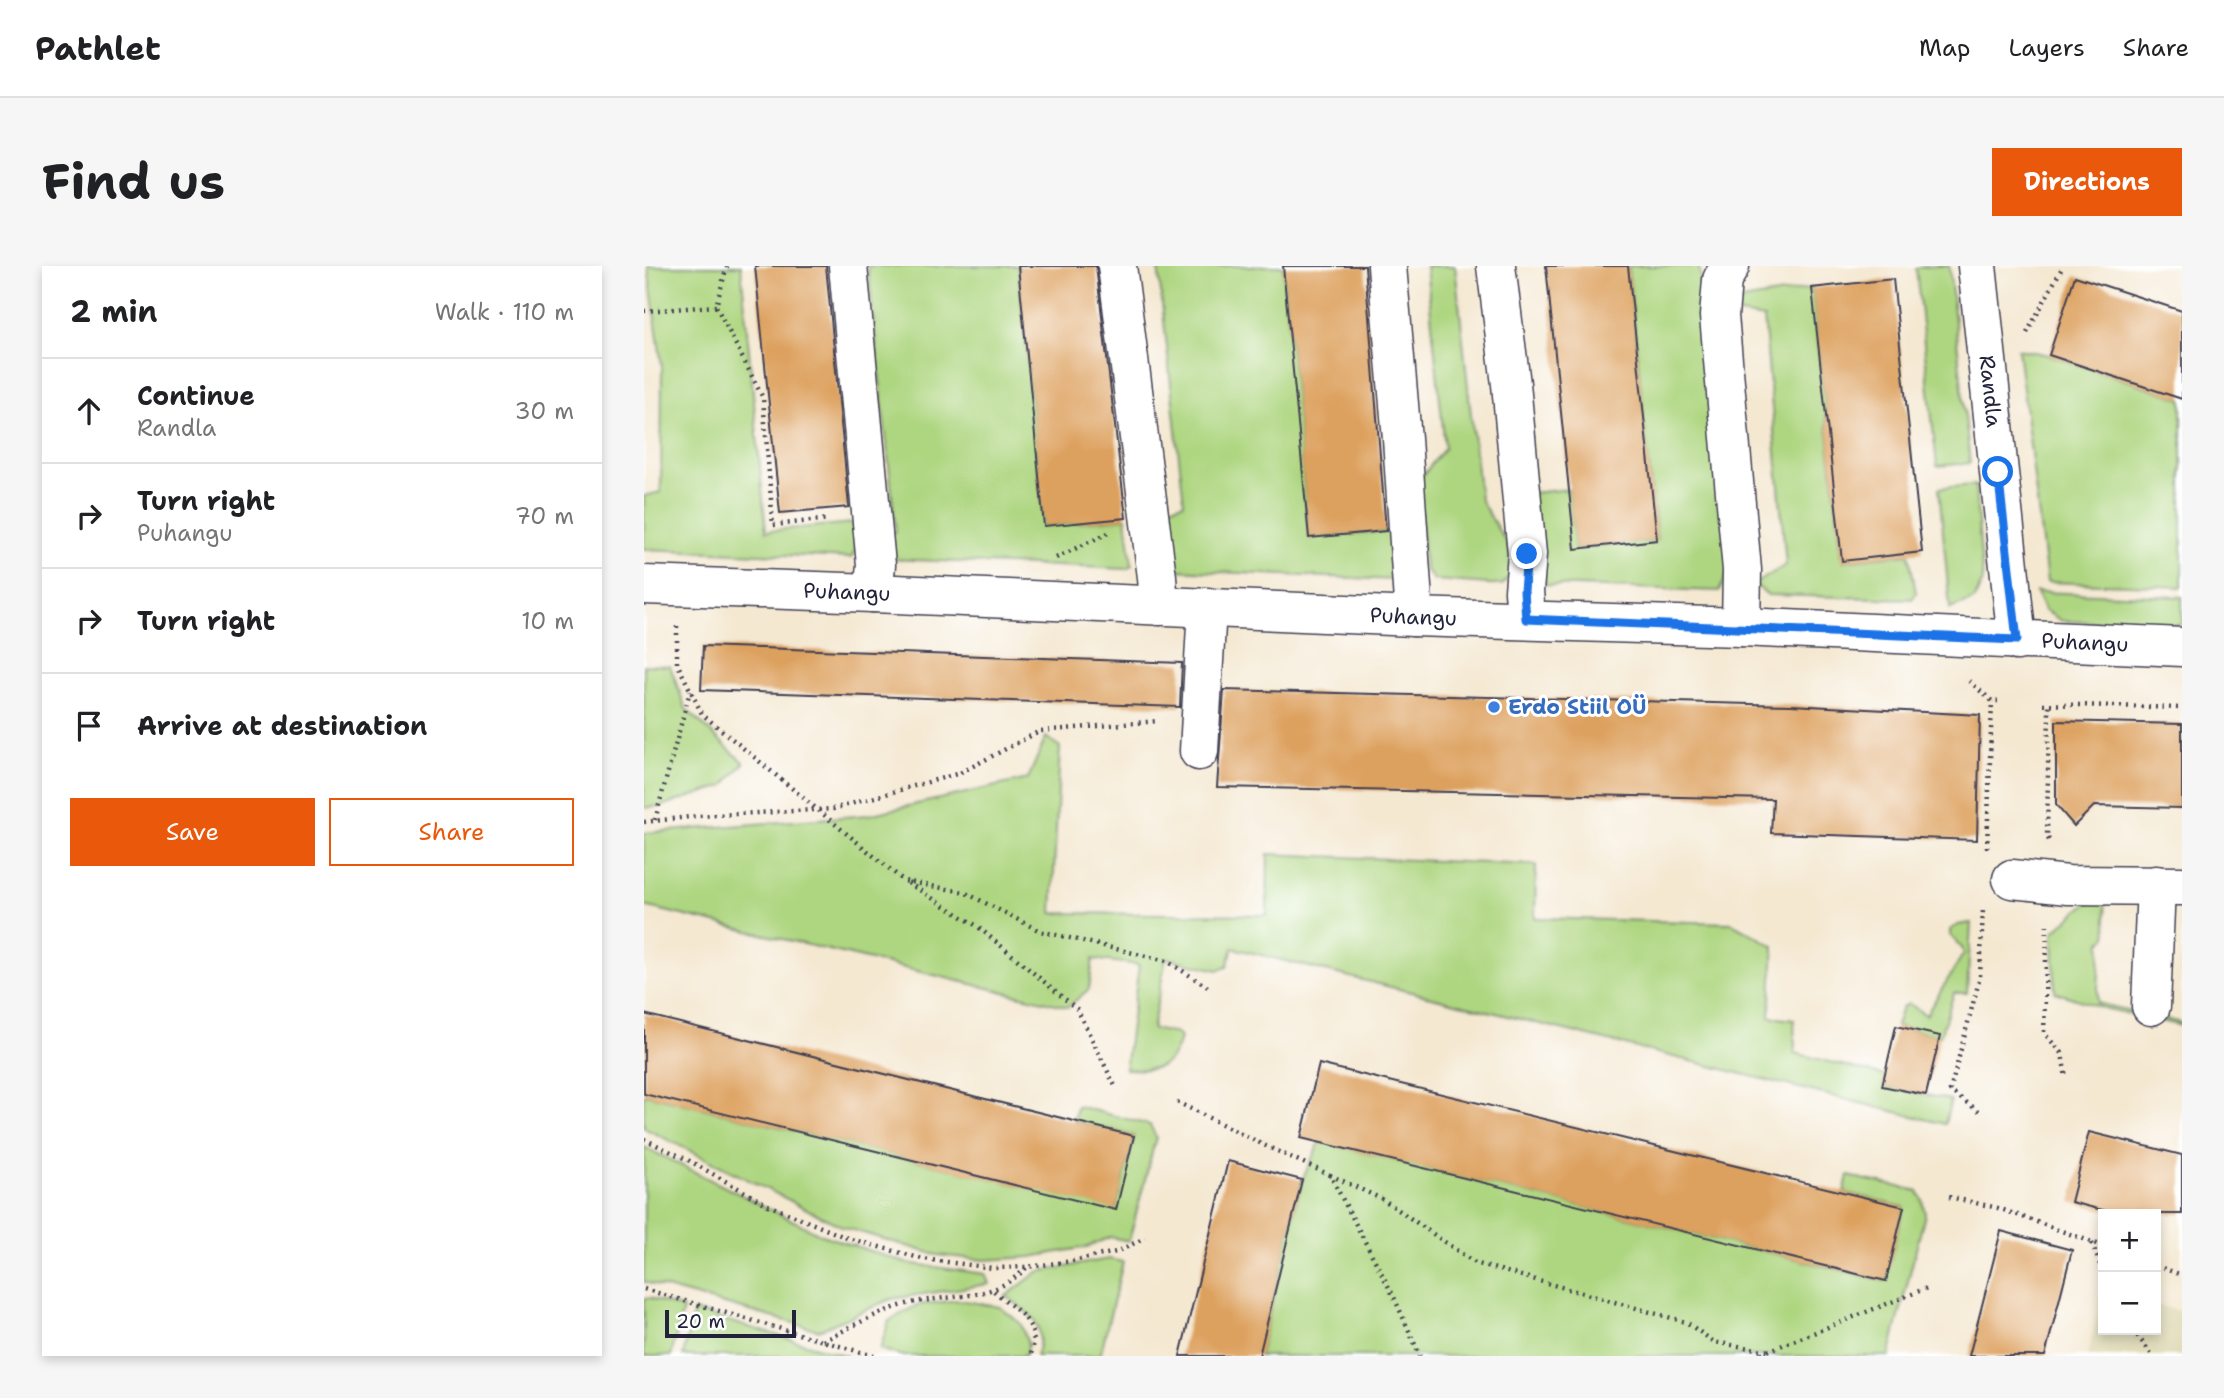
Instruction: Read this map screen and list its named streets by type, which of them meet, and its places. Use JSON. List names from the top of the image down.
{
  "streets": {
    "street": ["Randla", "Puhangu"]
  },
  "crossings": [
    ["Randla", "Puhangu"]
  ],
  "places": ["Erdo Stiil OÜ"],
  "scale_bar": "20 m",
  "page": {
    "header": "Pathlet",
    "nav": ["Map", "Layers", "Share"],
    "buttons": [
      "Directions",
      ["Save", "Share"]
    ],
    "title": "Find us",
    "heading": ["2 min", "Walk · 110 m"],
    "list": [
      ["Continue", "Randla", "30 m"],
      ["Turn right", "Puhangu", "70 m"],
      ["Turn right", "10 m"],
      "Arrive at destination"
    ],
    "map_buttons": ["+", "−"],
    "scale": "20 m"
  }
}
